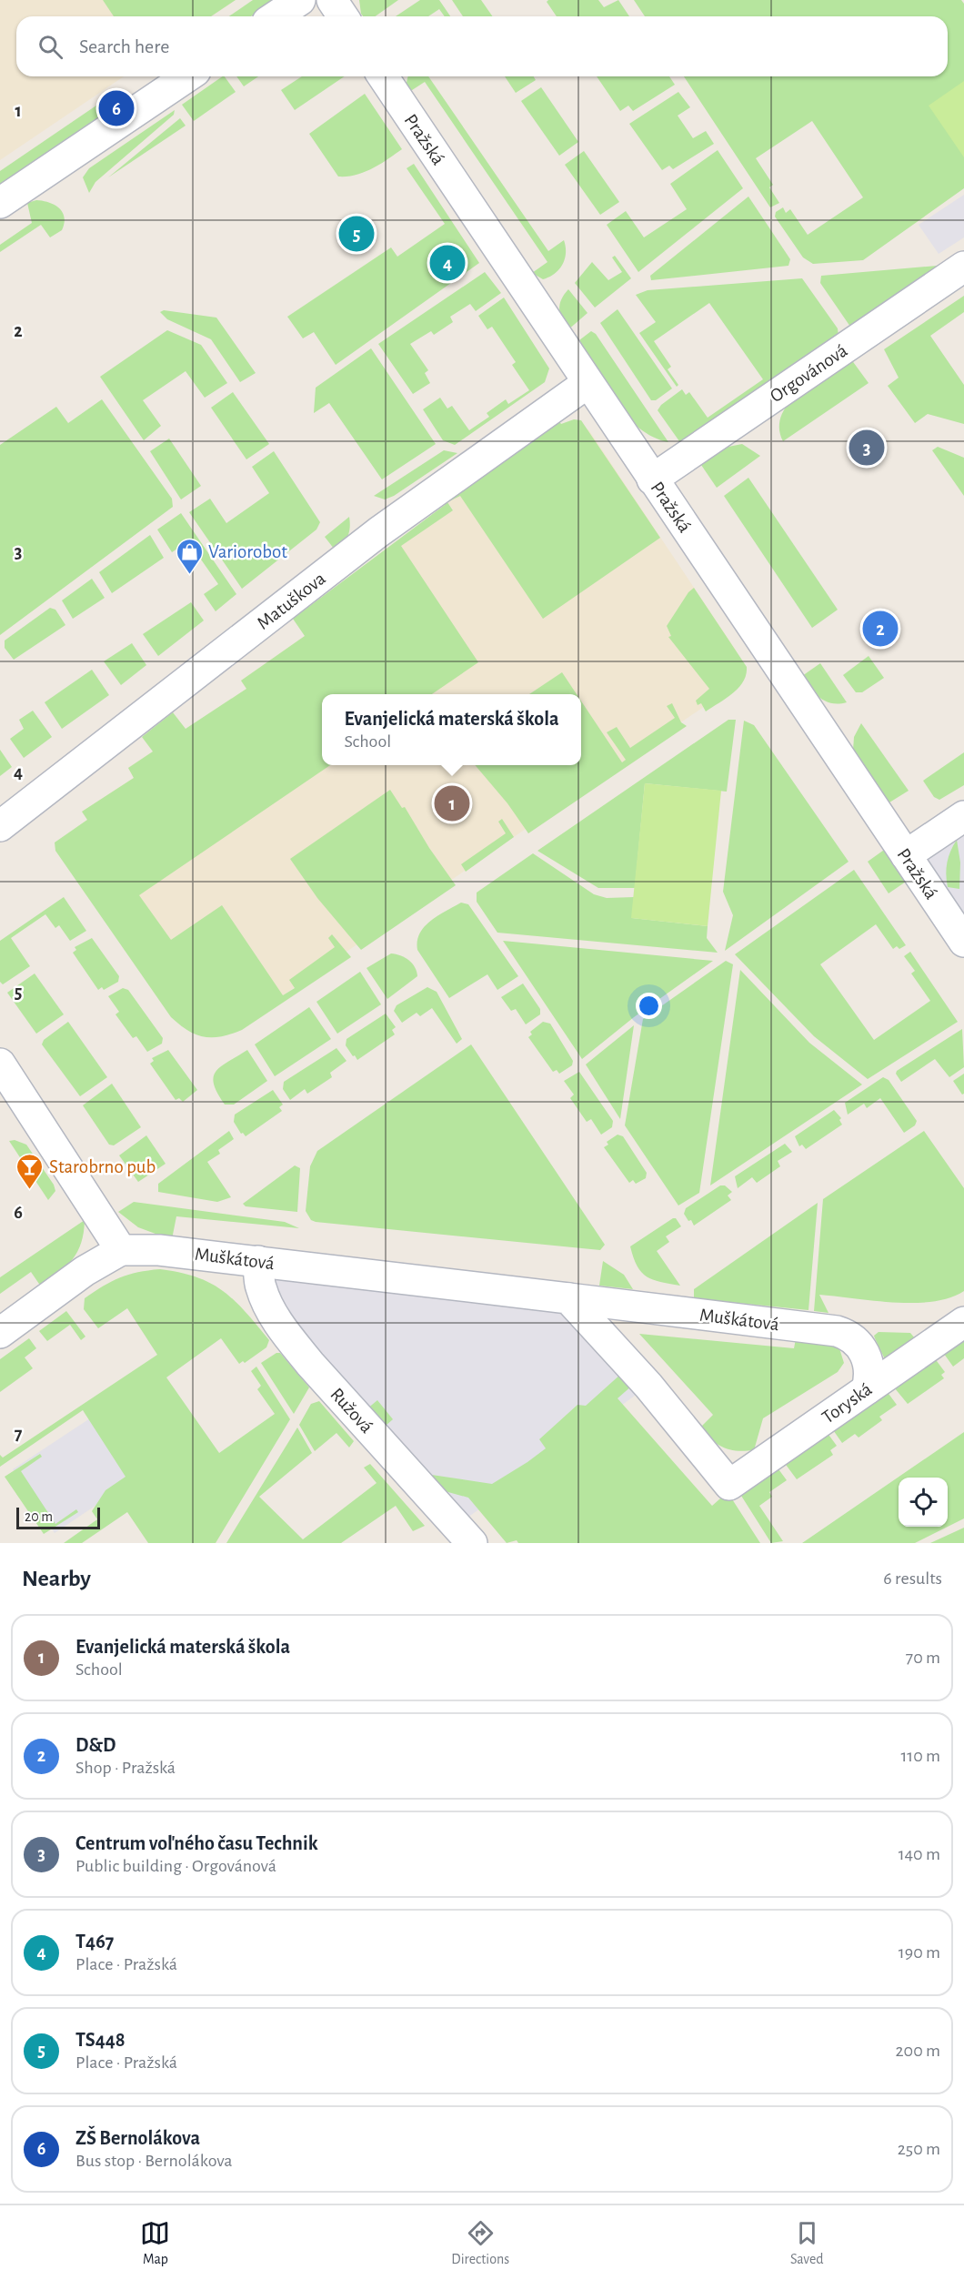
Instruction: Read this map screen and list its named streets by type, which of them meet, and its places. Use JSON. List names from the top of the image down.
{
  "streets": {
    "street": [
      "Pražská",
      "Orgovánová",
      "Matuškova",
      "Muškátová",
      "Toryská",
      "Ružová"
    ]
  },
  "crossings": [
    ["Pražská", "Orgovánová"],
    ["Pražská", "Matuškova"],
    ["Muškátová", "Toryská"],
    ["Muškátová", "Ružová"]
  ],
  "places": {
    "shop": ["Variorobot"],
    "bar": ["Starobrno pub"]
  },
  "scale_bar": "20 m",
  "page": {
    "search": "Search here",
    "pins": [
      "6",
      "5",
      "4",
      "3",
      "2",
      "1"
    ],
    "popup": ["Evanjelická materská škola", "School"],
    "scale": "20 m",
    "heading": ["Nearby", "6 results"],
    "list": [
      {
        "mark": "1",
        "name": "Evanjelická materská škola",
        "note": "School",
        "value": "70 m"
      },
      {
        "mark": "2",
        "name": "D&D",
        "note": "Shop · Pražská",
        "value": "110 m"
      },
      {
        "mark": "3",
        "name": "Centrum voľného času Technik",
        "note": "Public building · Orgovánová",
        "value": "140 m"
      },
      {
        "mark": "4",
        "name": "T467",
        "note": "Place · Pražská",
        "value": "190 m"
      },
      {
        "mark": "5",
        "name": "TS448",
        "note": "Place · Pražská",
        "value": "200 m"
      },
      {
        "mark": "6",
        "name": "ZŠ Bernolákova",
        "note": "Bus stop · Bernolákova",
        "value": "250 m"
      }
    ],
    "nav": ["Map", "Directions", "Saved"]
  },
  "grid": {
    "rows": [
      "1",
      "2",
      "3",
      "4",
      "5",
      "6",
      "7"
    ]
  }
}
